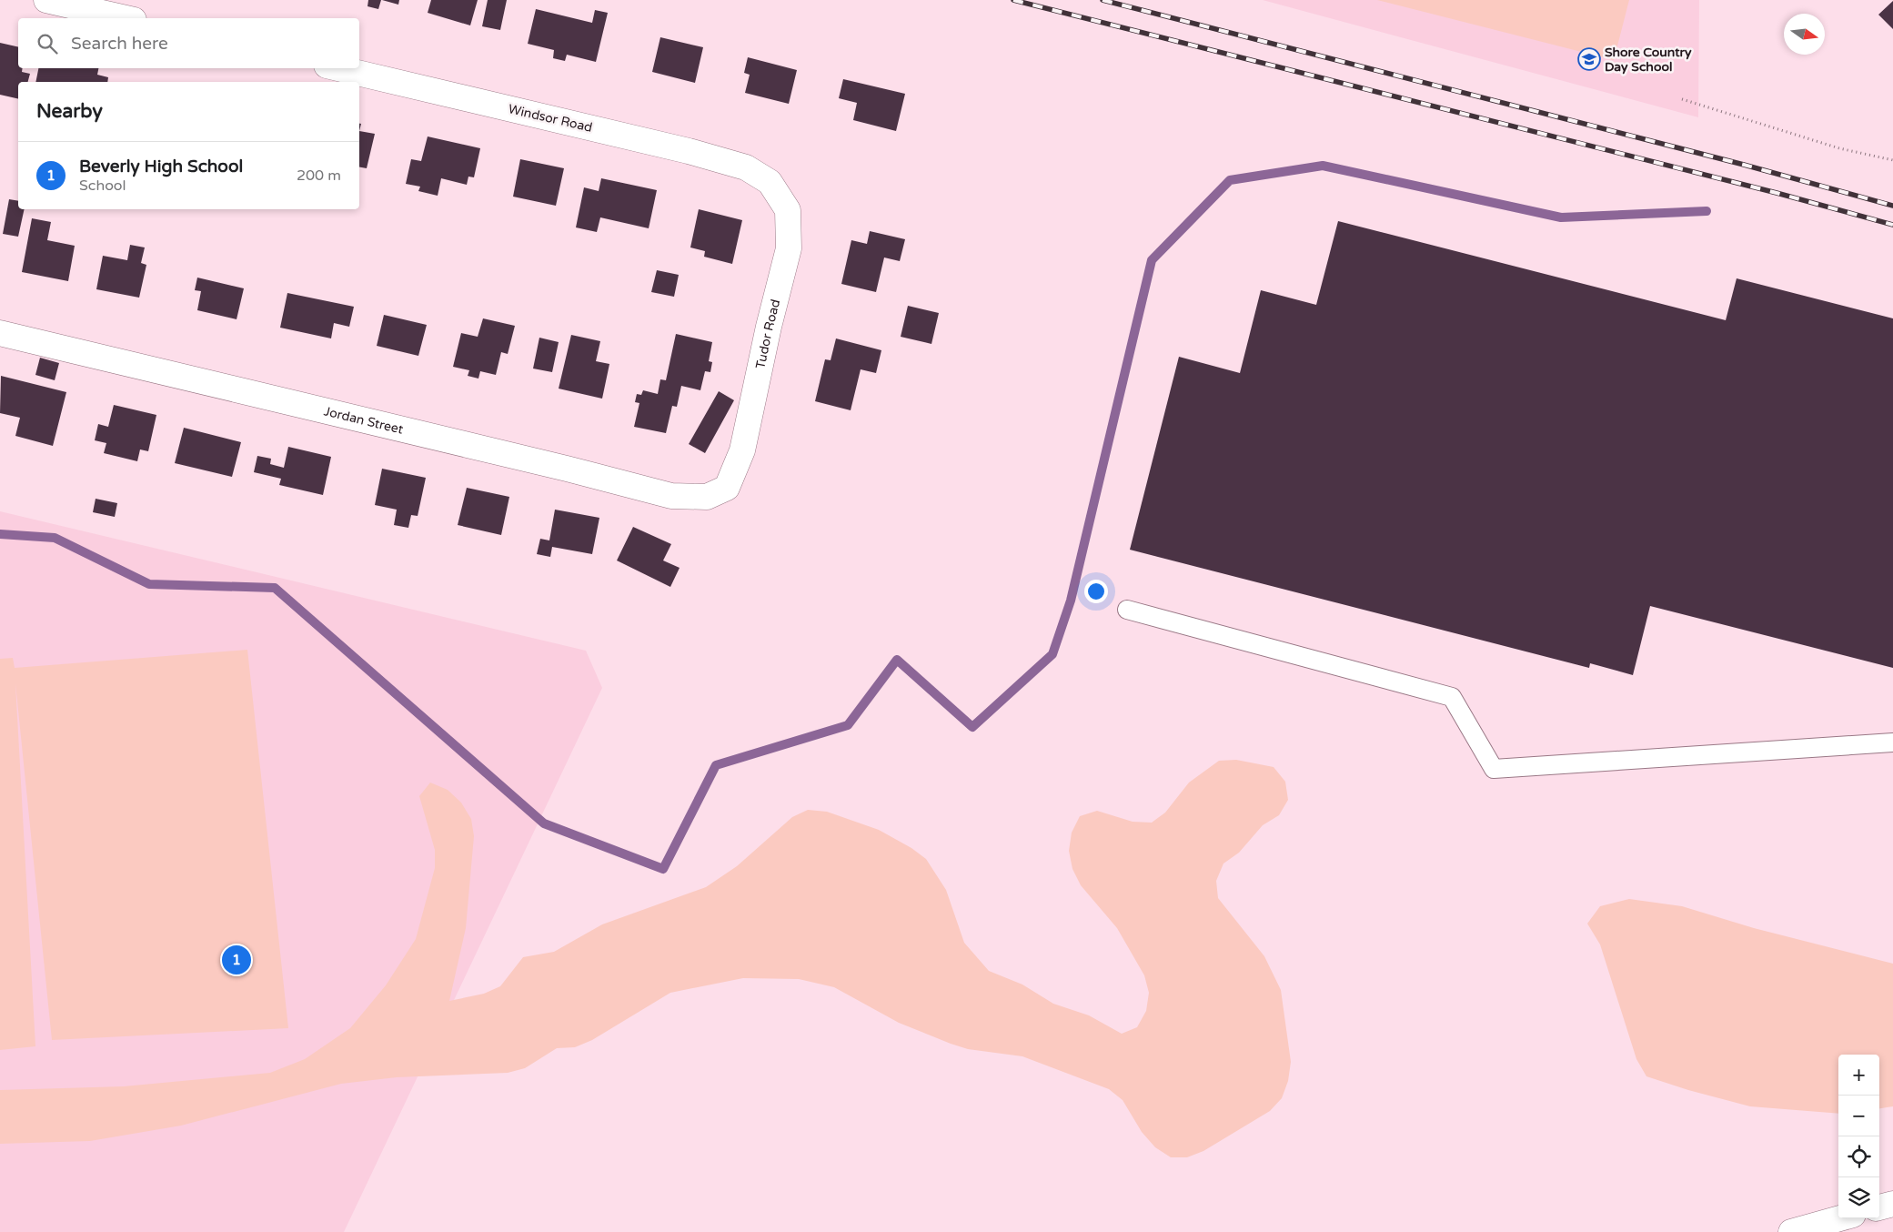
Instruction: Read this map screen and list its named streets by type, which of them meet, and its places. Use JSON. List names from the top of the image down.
{
  "streets": {
    "street": ["Windsor Road", "Tudor Road", "Jordan Street"]
  },
  "crossings": [
    ["Windsor Road", "Tudor Road"],
    ["Tudor Road", "Jordan Street"]
  ],
  "places": {
    "school or university": ["Shore Country Day School"]
  },
  "north": "right",
  "page": {
    "search": "Search here",
    "heading": "Nearby",
    "list": [
      {
        "mark": "1",
        "name": "Beverly High School",
        "note": "School",
        "value": "200 m"
      }
    ],
    "pins": "1",
    "map_buttons": ["+", "−"]
  }
}
